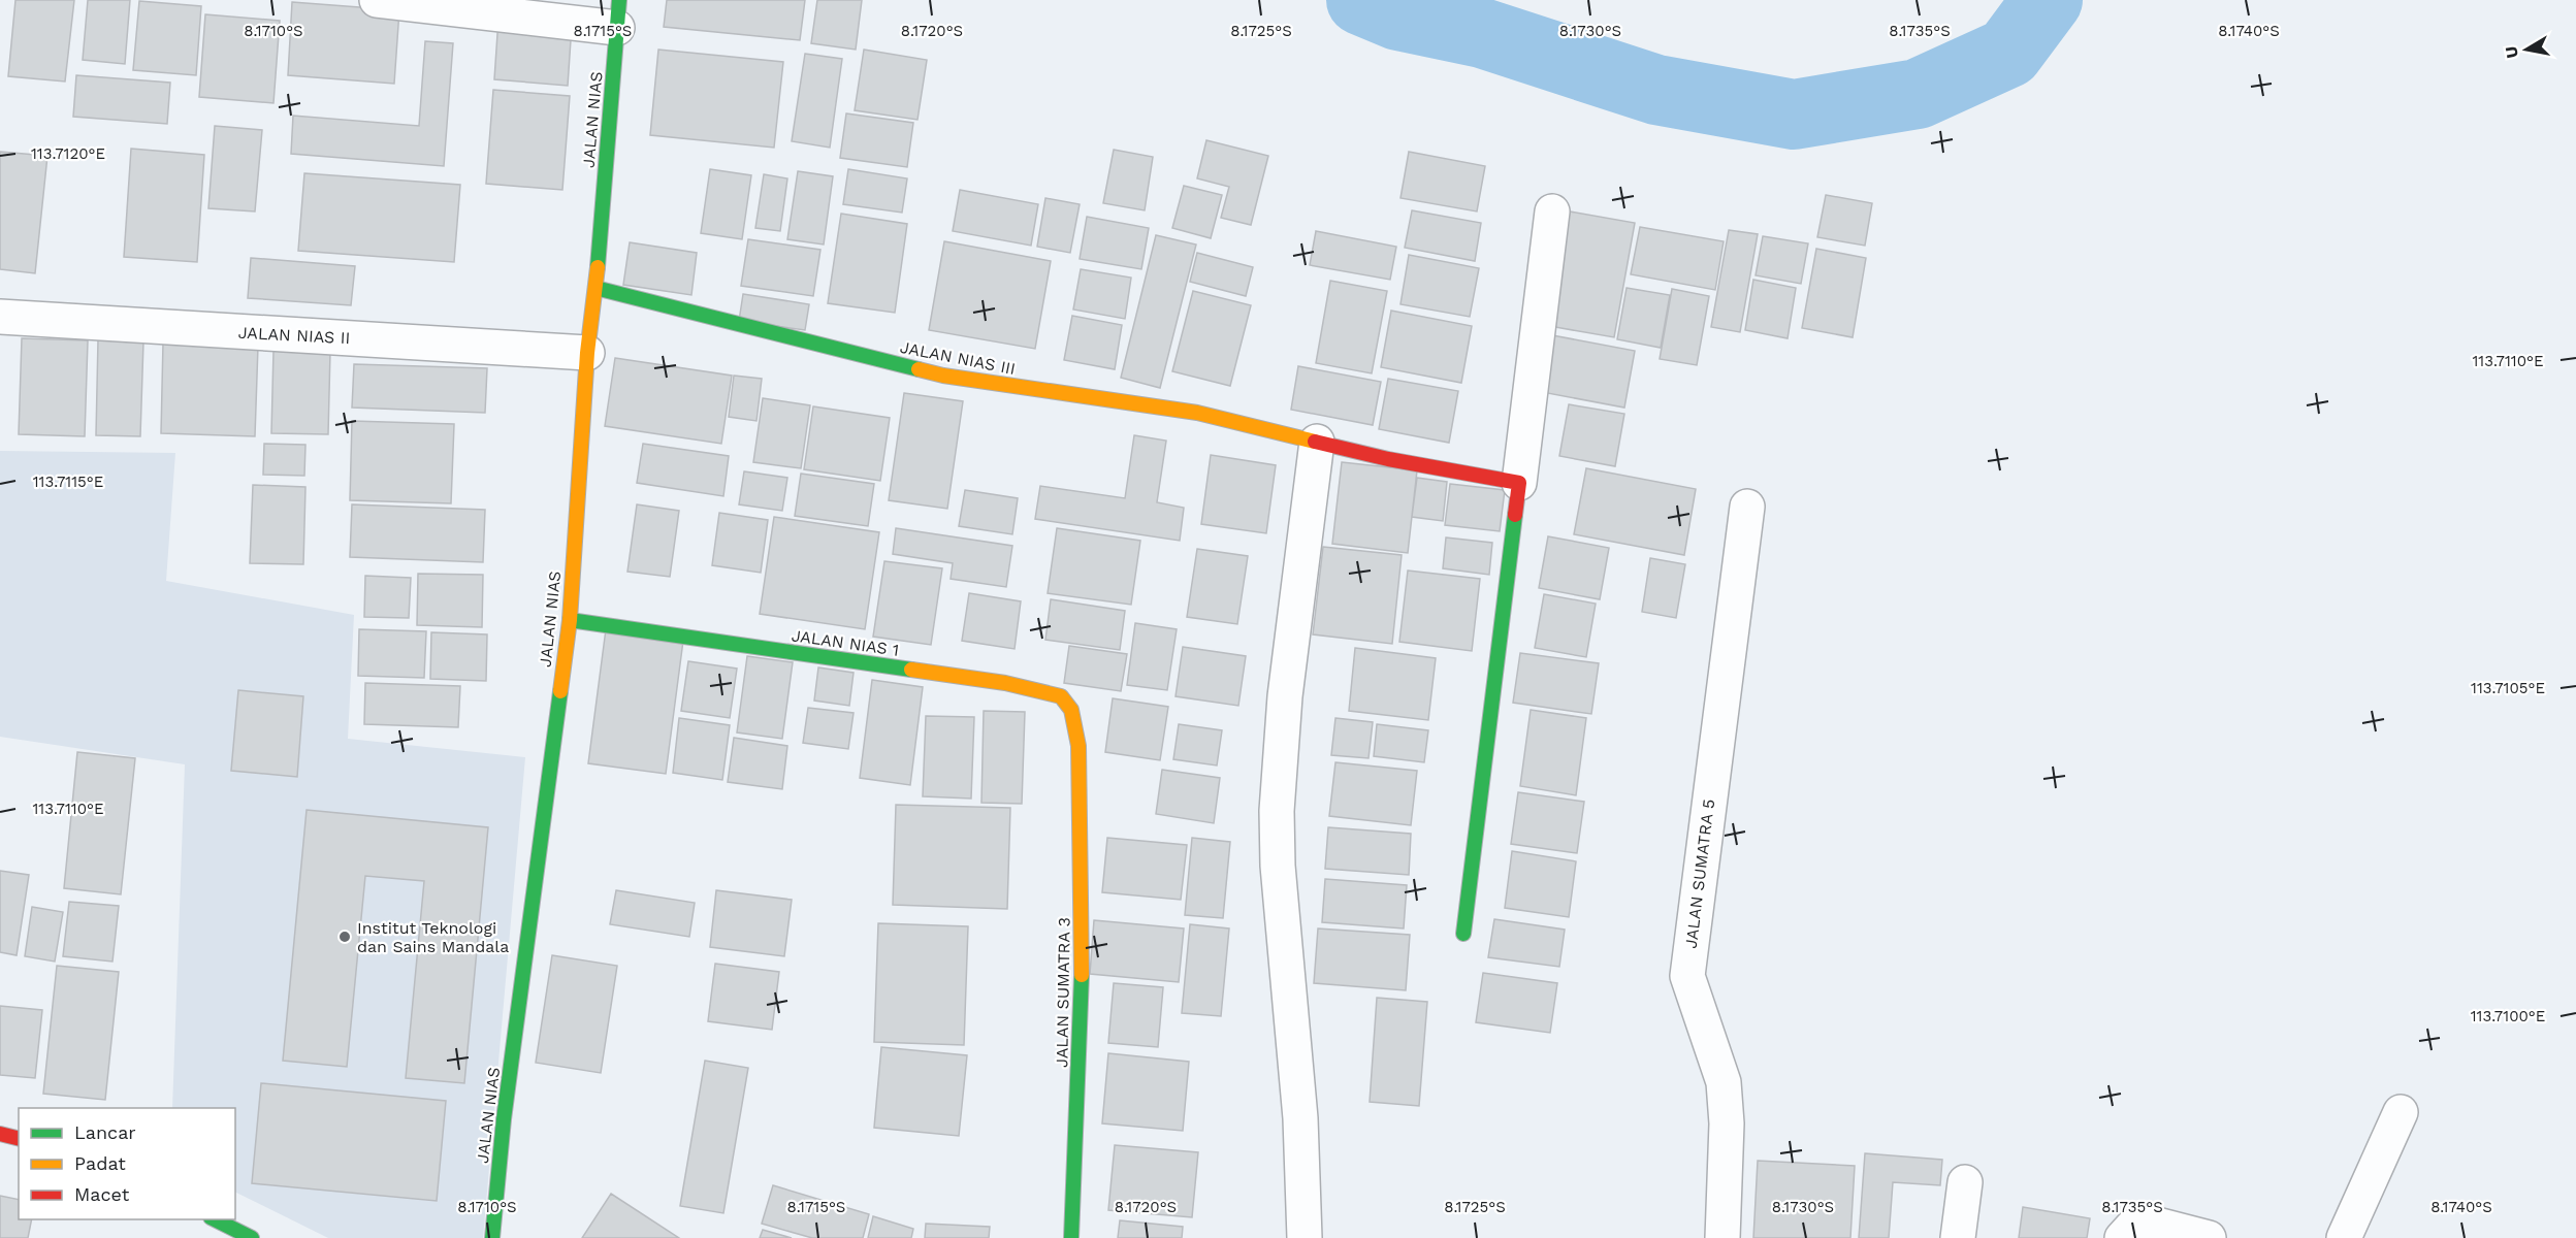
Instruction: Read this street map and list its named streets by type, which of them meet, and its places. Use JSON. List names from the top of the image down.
{
  "streets": {
    "street": [
      "JALAN NIAS",
      "JALAN NIAS II",
      "JALAN NIAS III",
      "JALAN NIAS 1",
      "JALAN SUMATRA 5",
      "JALAN SUMATRA 3"
    ]
  },
  "crossings": [
    ["JALAN NIAS", "JALAN NIAS II"],
    ["JALAN NIAS", "JALAN NIAS III"],
    ["JALAN NIAS", "JALAN NIAS 1"],
    ["JALAN NIAS 1", "JALAN SUMATRA 3"]
  ],
  "places": ["Institut Teknologi dan Sains Mandala"],
  "legend": ["Lancar", "Padat", "Macet"],
  "north": "left",
  "coordinates": [
    "8.1710°S",
    "8.1715°S",
    "8.1720°S",
    "8.1725°S",
    "8.1730°S",
    "8.1735°S",
    "8.1740°S",
    "113.7120°E",
    "113.7110°E",
    "113.7115°E",
    "113.7105°E",
    "113.7100°E"
  ]
}
